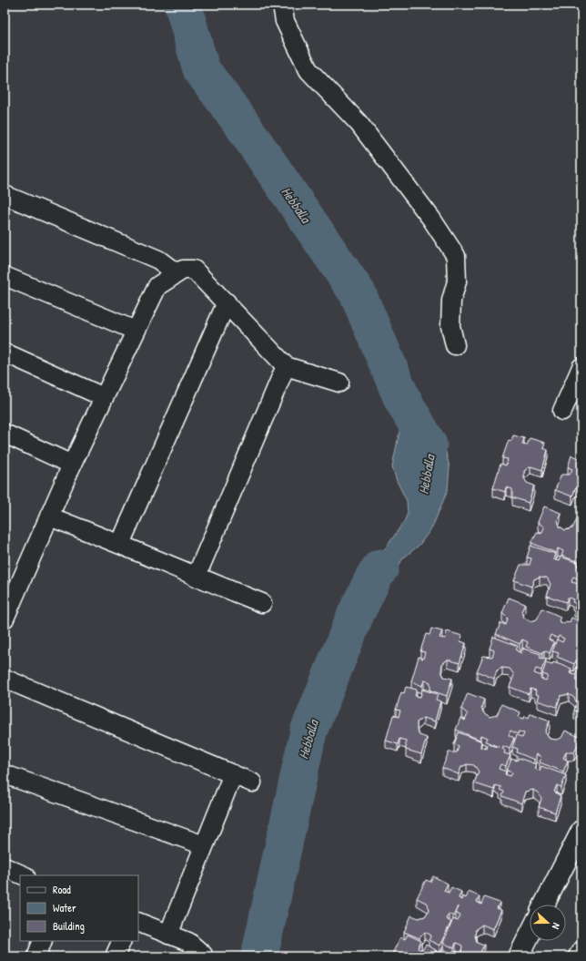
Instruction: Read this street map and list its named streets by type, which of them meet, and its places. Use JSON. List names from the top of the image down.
{
  "water": ["Hebballa"],
  "legend": ["Road", "Water", "Building"],
  "north": "right"
}
